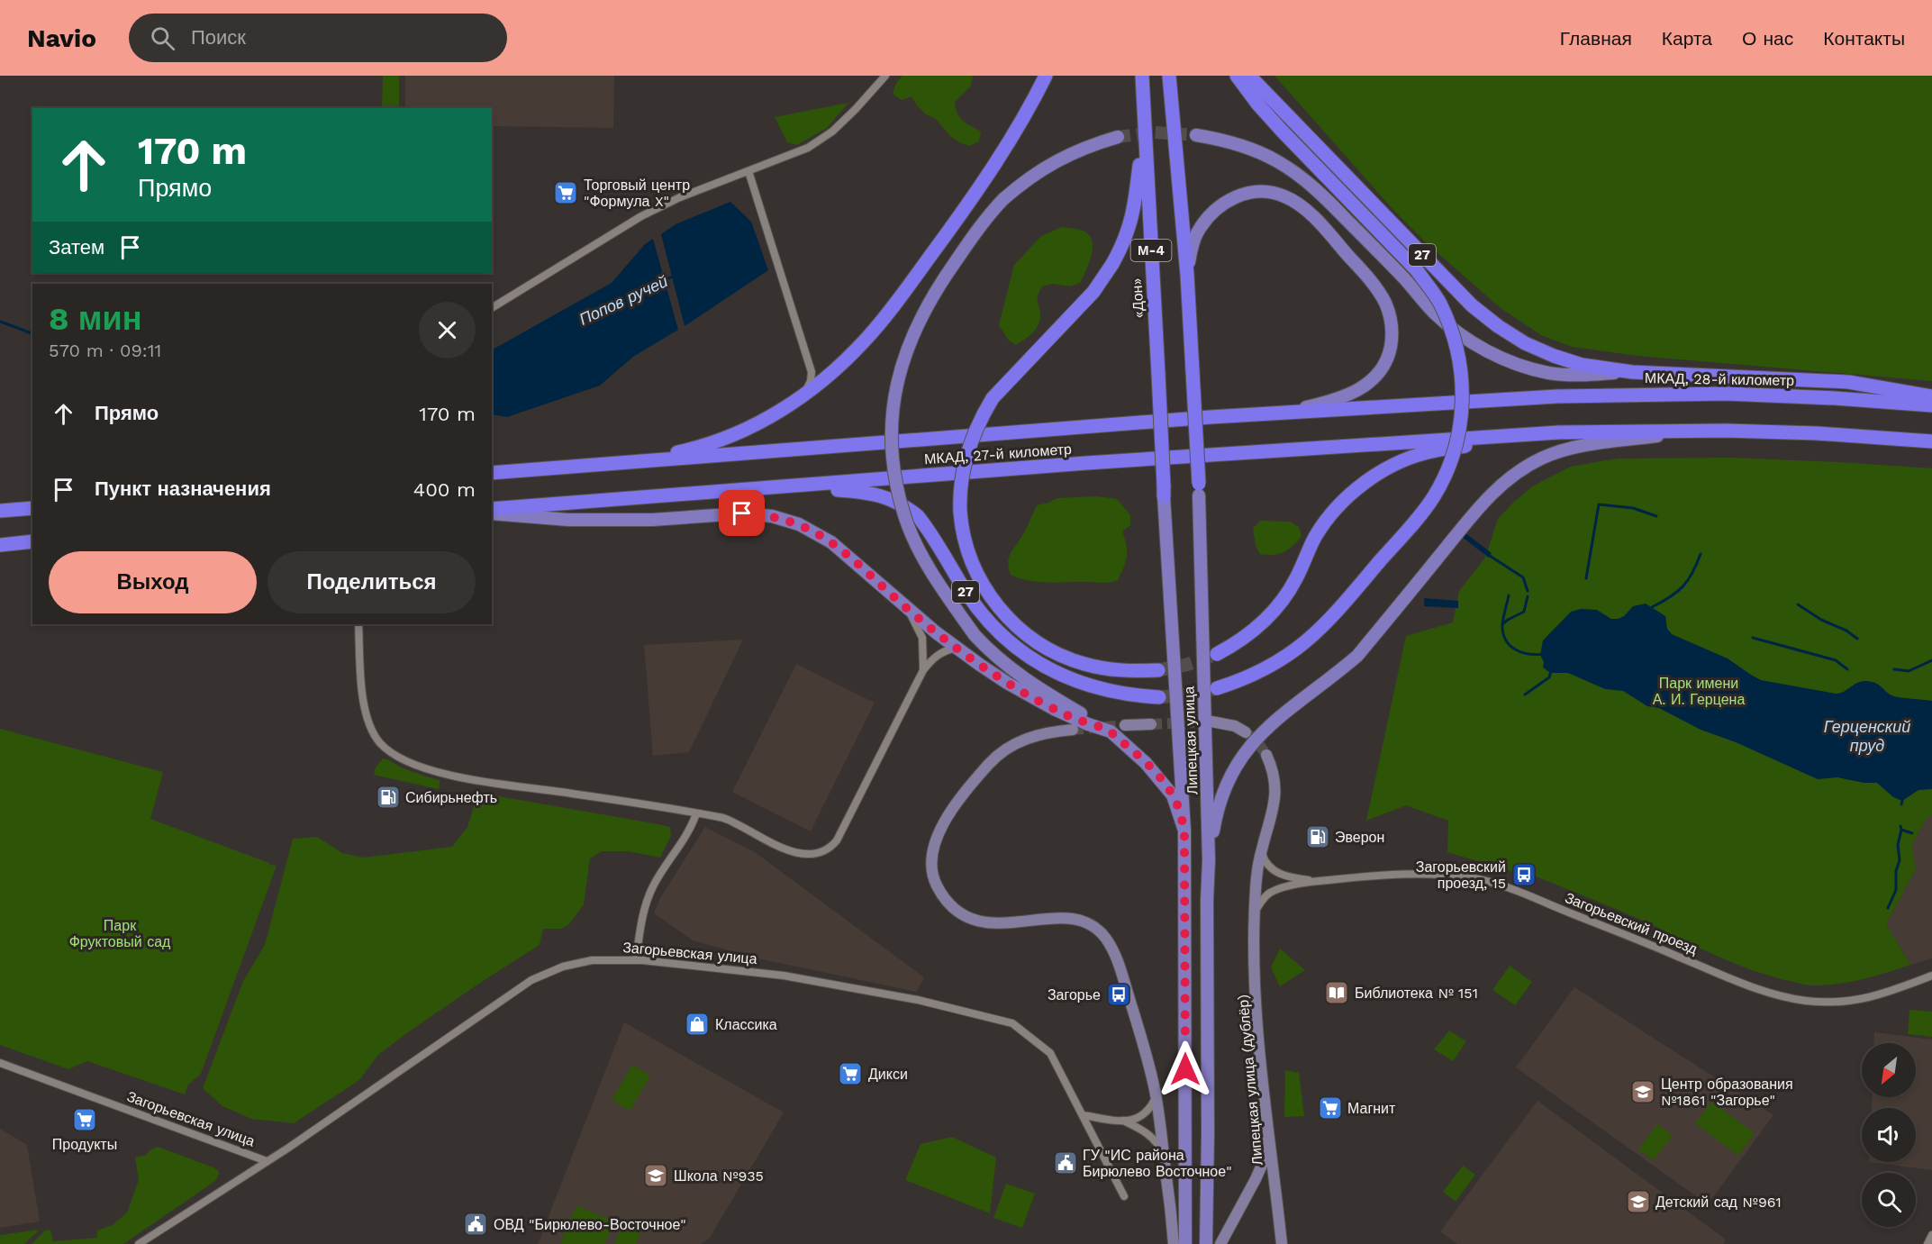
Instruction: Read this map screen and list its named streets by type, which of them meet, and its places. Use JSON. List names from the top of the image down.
{
  "streets": {
    "highway": [
      "М-4",
      "27",
      "«Дон»",
      "МКАД, 28-й километр",
      "МКАД, 27-й километр"
    ],
    "main road": ["Липецкая улица"],
    "street": ["Загорьевский проезд", "Загорьевская улица", "Липецкая улица (дублёр)"]
  },
  "crossings": [
    ["М-4", "Липецкая улица"],
    ["27", "МКАД, 27-й километр"],
    ["«Дон»", "Липецкая улица"],
    ["МКАД, 28-й километр", "МКАД, 27-й километр"]
  ],
  "water": ["Попов ручей", "Герценский пруд"],
  "parks": ["Парк имени А. И. Герцена", "Парк Фруктовый сад"],
  "places": {
    "supermarket": [
      "Торговый центр \"Формула X\"",
      "Дикси",
      "Магнит",
      "Продукты"
    ],
    "fuel station": ["Сибирьнефть", "Эверон"],
    "bus stop": ["Загорьевский проезд, 15", "Загорье"],
    "library": ["Библиотека № 151"],
    "shop": ["Классика"],
    "school or university": ["Центр образования №1861 \"Загорье\"", "Школа №935", "Детский сад №961"],
    "public building": ["ГУ \"ИС района Бирюлево Восточное\"", "ОВД \"Бирюлево-Восточное\""]
  },
  "north": "bottom left",
  "page": {
    "header": "Navio",
    "search": "Поиск",
    "nav": [
      "Главная",
      "Карта",
      "О нас",
      "Контакты"
    ],
    "turn": ["170 m", "Прямо"],
    "then": "Затем",
    "heading": ["8 мин", "570 m · 09:11"],
    "list": [
      {
        "name": "Прямо",
        "value": "170 m"
      },
      {
        "name": "Пункт назначения",
        "value": "400 m"
      }
    ],
    "buttons": ["Выход", "Поделиться"]
  }
}
